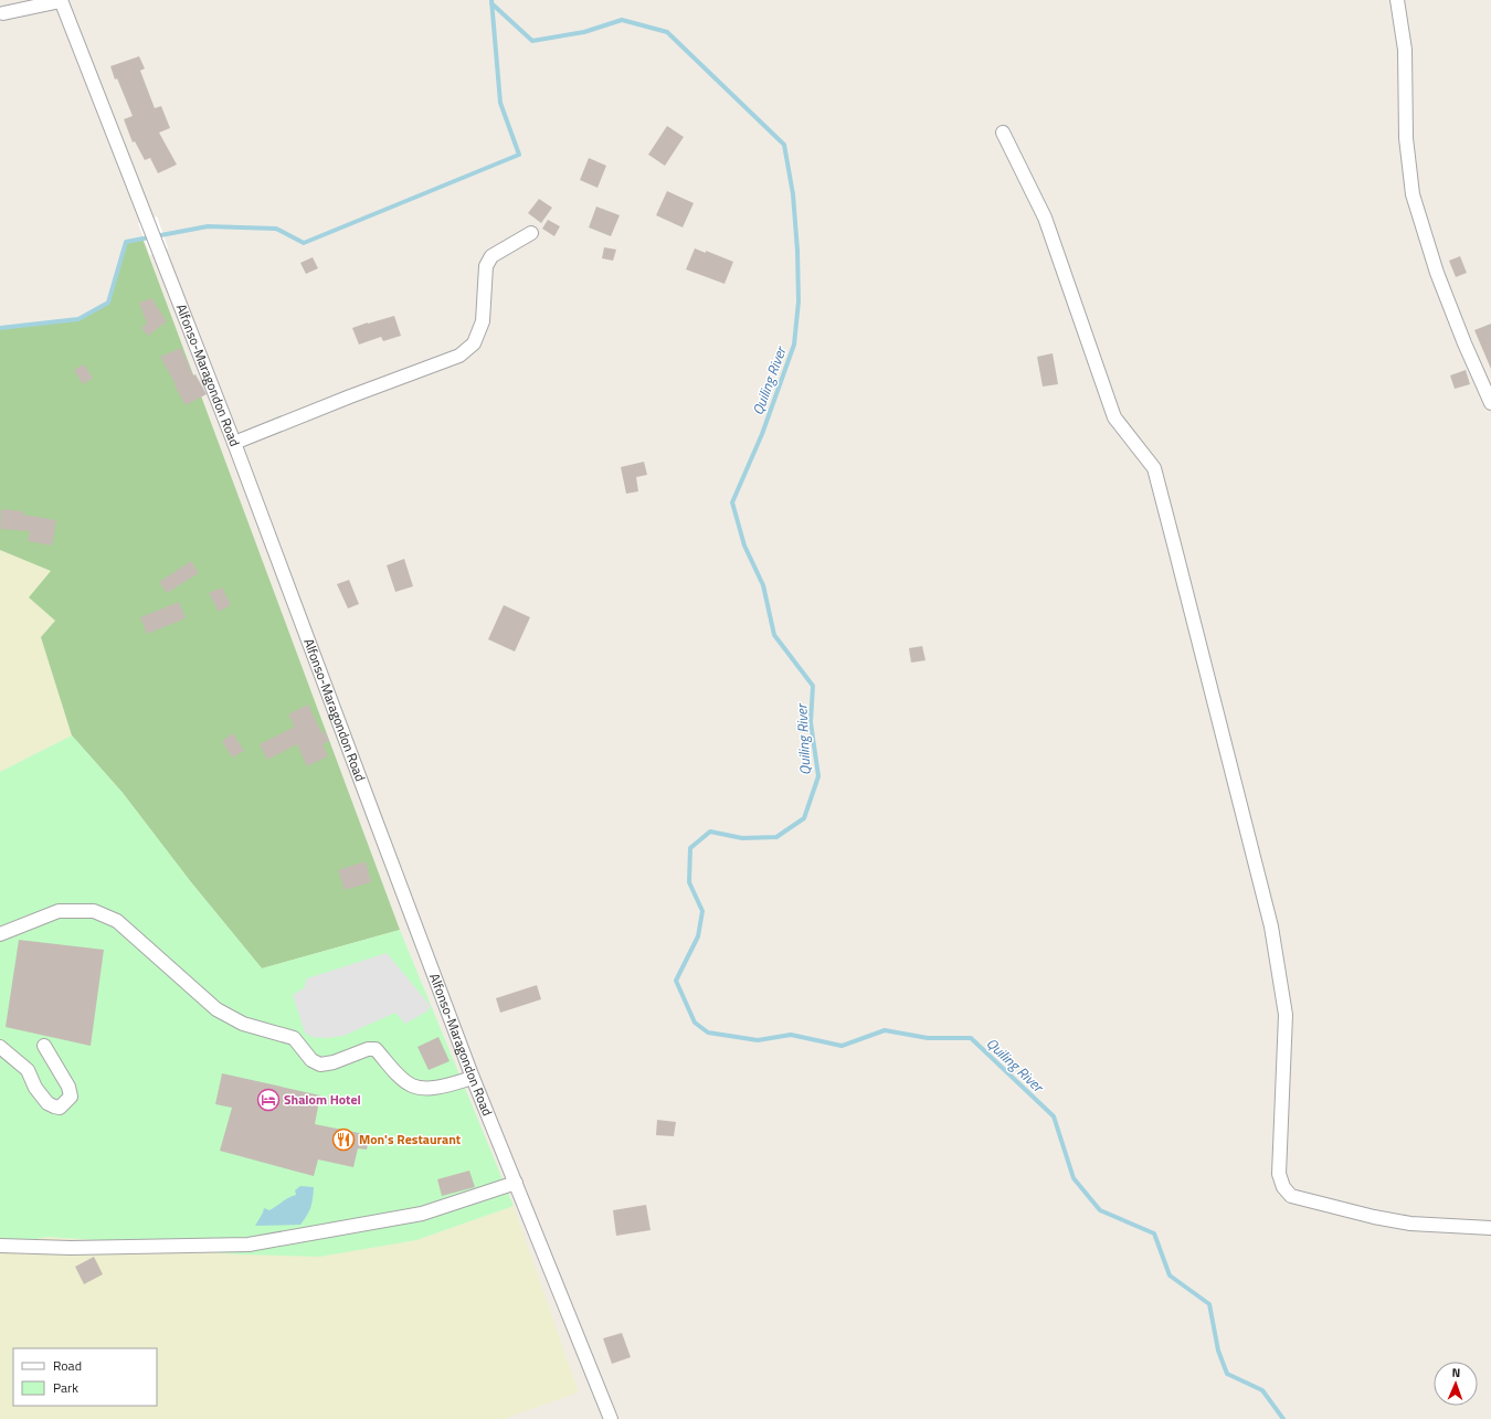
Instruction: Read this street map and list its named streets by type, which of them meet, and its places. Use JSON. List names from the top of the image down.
{
  "streets": {
    "street": ["Alfonso-Maragondon Road"]
  },
  "water": ["Quiling River"],
  "places": {
    "hotel": ["Shalom Hotel"],
    "restaurant": ["Mon's Restaurant"]
  },
  "legend": ["Road", "Park"],
  "north": "top"
}
